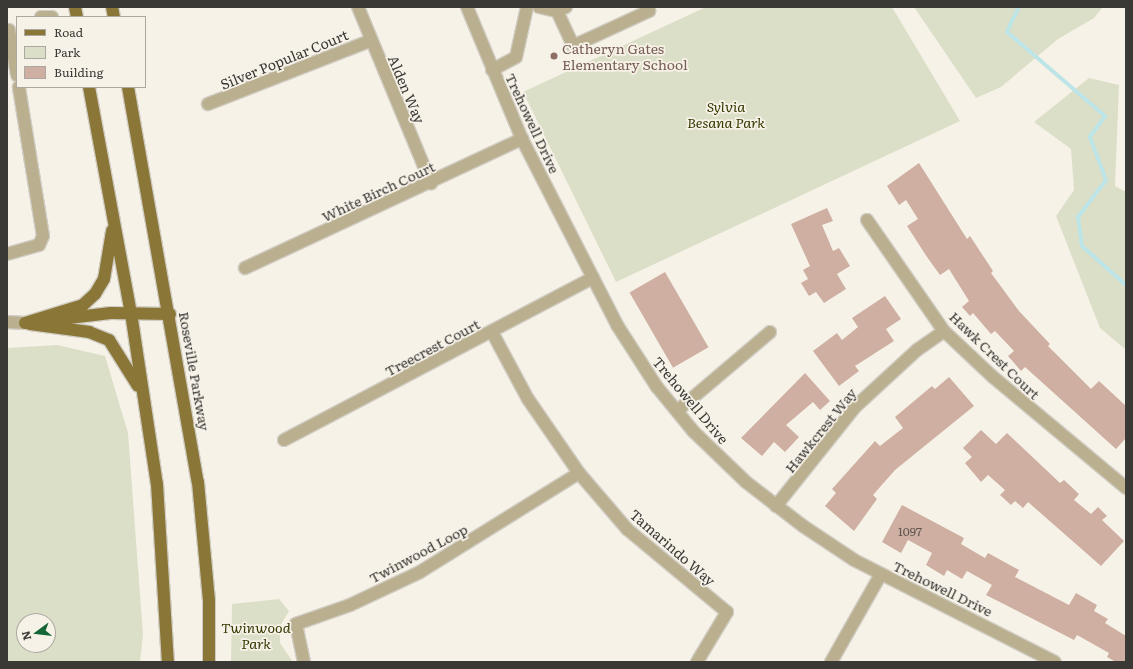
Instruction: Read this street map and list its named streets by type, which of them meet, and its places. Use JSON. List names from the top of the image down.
{
  "streets": {
    "main road": ["Roseville Parkway"],
    "street": [
      "Silver Popular Court",
      "Alden Way",
      "Trehowell Drive",
      "White Birch Court",
      "Treecrest Court",
      "Hawk Crest Court",
      "Hawkcrest Way",
      "Tamarindo Way",
      "Twinwood Loop"
    ]
  },
  "crossings": [
    ["Silver Popular Court", "Alden Way"],
    ["Alden Way", "White Birch Court"],
    ["Trehowell Drive", "White Birch Court"],
    ["Trehowell Drive", "Treecrest Court"],
    ["Trehowell Drive", "Hawkcrest Way"],
    ["Treecrest Court", "Tamarindo Way"],
    ["Hawk Crest Court", "Hawkcrest Way"],
    ["Tamarindo Way", "Twinwood Loop"]
  ],
  "parks": ["Sylvia Besana Park", "Twinwood Park"],
  "places": ["Catheryn Gates Elementary School"],
  "house_numbers": ["1097"],
  "legend": ["Road", "Park", "Building"],
  "north": "left"
}
